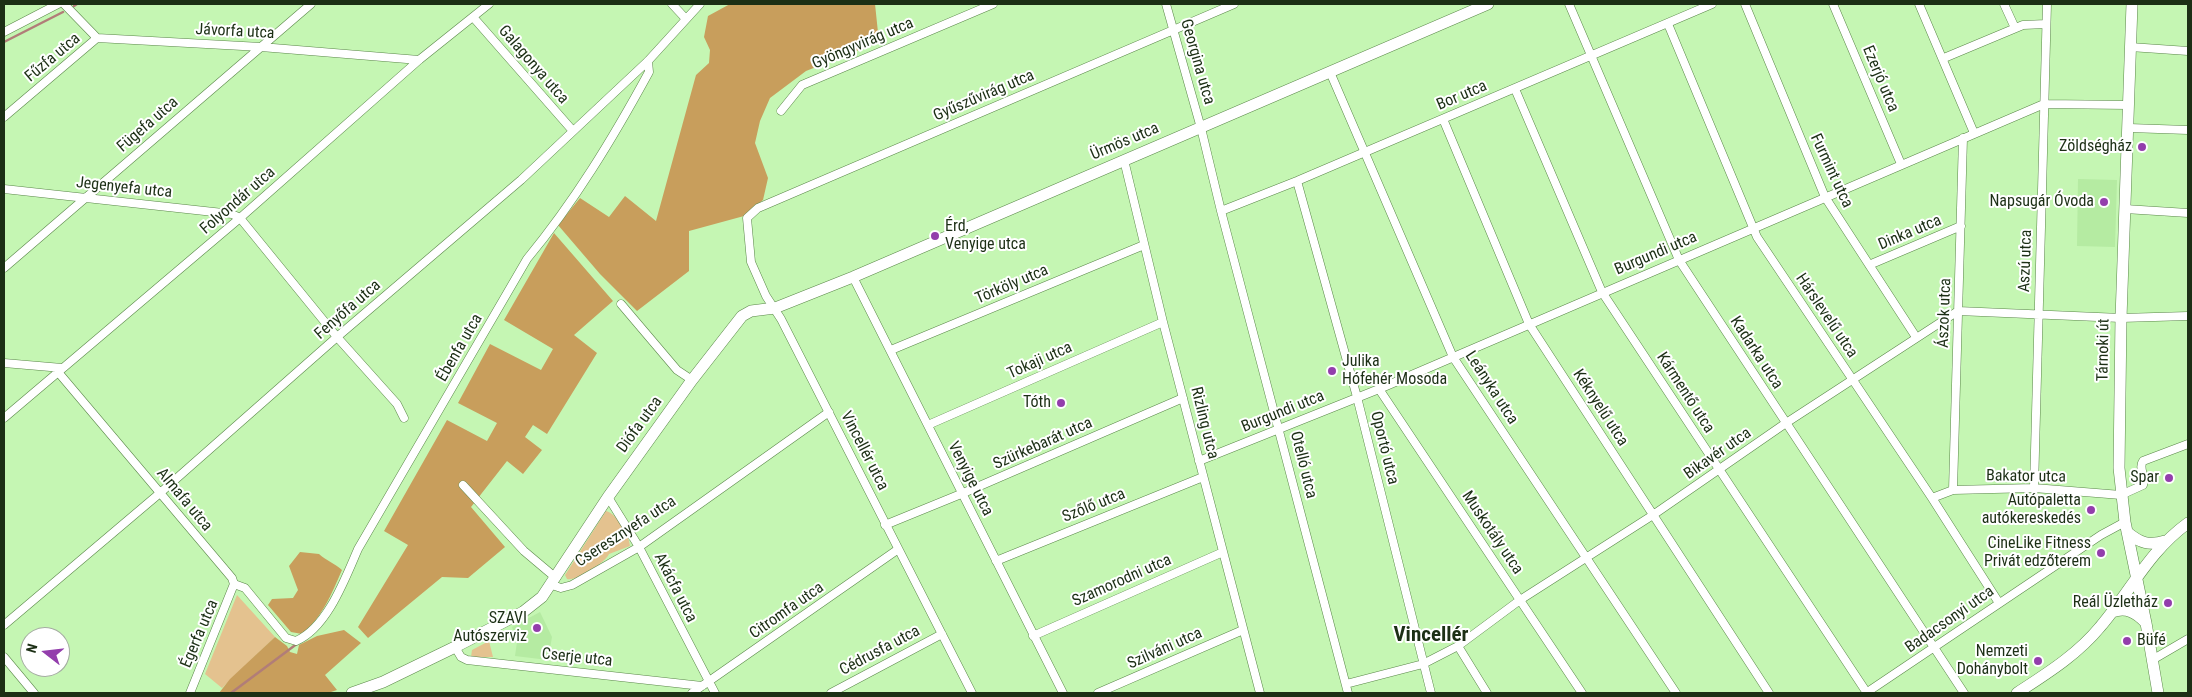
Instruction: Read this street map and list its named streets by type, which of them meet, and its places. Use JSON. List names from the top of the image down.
{
  "streets": {
    "street": [
      "Jávorfa utca",
      "Gyöngyvirág utca",
      "Fűzfa utca",
      "Georgina utca",
      "Galagonya utca",
      "Ezerjó utca",
      "Gyűszűvirág utca",
      "Bor utca",
      "Fügefa utca",
      "Ürmös utca",
      "Furmint utca",
      "Jegenyefa utca",
      "Folyondár utca",
      "Dinka utca",
      "Burgundi utca",
      "Aszú utca",
      "Törköly utca",
      "Fenyőfa utca",
      "Ászok utca",
      "Hárslevelű utca",
      "Ébenfa utca",
      "Tárnoki út",
      "Kadarka utca",
      "Tokaji utca",
      "Leányka utca",
      "Kármentő utca",
      "Kéknyelű utca",
      "Rizling utca",
      "Diófa utca",
      "Szürkebarát utca",
      "Oportó utca",
      "Vincellér utca",
      "Bikavér utca",
      "Otelló utca",
      "Bakator utca",
      "Venyige utca",
      "Almafa utca",
      "Szőlő utca",
      "Cseresznyefa utca",
      "Muskotály utca",
      "Szamorodni utca",
      "Akácfa utca",
      "Citromfa utca",
      "Badacsonyi utca",
      "Égerfa utca",
      "Szilváni utca",
      "Cédrusfa utca",
      "Cserje utca"
    ]
  },
  "crossings": [
    ["Jávorfa utca", "Fűzfa utca"],
    ["Jávorfa utca", "Fügefa utca"],
    ["Jávorfa utca", "Folyondár utca"],
    ["Georgina utca", "Gyűszűvirág utca"],
    ["Georgina utca", "Ürmös utca"],
    ["Georgina utca", "Otelló utca"],
    ["Galagonya utca", "Folyondár utca"],
    ["Galagonya utca", "Fenyőfa utca"],
    ["Ezerjó utca", "Burgundi utca"],
    ["Gyűszűvirág utca", "Vincellér utca"],
    ["Bor utca", "Hárslevelű utca"],
    ["Bor utca", "Kadarka utca"],
    ["Bor utca", "Leányka utca"],
    ["Bor utca", "Kármentő utca"],
    ["Bor utca", "Kéknyelű utca"],
    ["Bor utca", "Oportó utca"],
    ["Bor utca", "Otelló utca"],
    ["Fügefa utca", "Jegenyefa utca"],
    ["Ürmös utca", "Leányka utca"],
    ["Ürmös utca", "Rizling utca"],
    ["Ürmös utca", "Diófa utca"],
    ["Ürmös utca", "Vincellér utca"],
    ["Ürmös utca", "Otelló utca"],
    ["Ürmös utca", "Venyige utca"],
    ["Furmint utca", "Dinka utca"],
    ["Furmint utca", "Burgundi utca"],
    ["Furmint utca", "Bikavér utca"],
    ["Jegenyefa utca", "Folyondár utca"],
    ["Folyondár utca", "Almafa utca"],
    ["Dinka utca", "Ászok utca"],
    ["Burgundi utca", "Aszú utca"],
    ["Burgundi utca", "Ászok utca"],
    ["Burgundi utca", "Hárslevelű utca"],
    ["Burgundi utca", "Tárnoki út"],
    ["Burgundi utca", "Kadarka utca"],
    ["Burgundi utca", "Leányka utca"],
    ["Burgundi utca", "Kármentő utca"],
    ["Burgundi utca", "Kéknyelű utca"],
    ["Burgundi utca", "Rizling utca"],
    ["Burgundi utca", "Oportó utca"],
    ["Burgundi utca", "Otelló utca"],
    ["Burgundi utca", "Muskotály utca"],
    ["Aszú utca", "Bakator utca"],
    ["Törköly utca", "Rizling utca"],
    ["Törköly utca", "Venyige utca"],
    ["Fenyőfa utca", "Ébenfa utca"],
    ["Fenyőfa utca", "Almafa utca"],
    ["Ászok utca", "Bikavér utca"],
    ["Ászok utca", "Bakator utca"],
    ["Hárslevelű utca", "Bikavér utca"],
    ["Hárslevelű utca", "Bakator utca"],
    ["Hárslevelű utca", "Badacsonyi utca"],
    ["Ébenfa utca", "Almafa utca"],
    ["Tárnoki út", "Bakator utca"],
    ["Tárnoki út", "Badacsonyi utca"],
    ["Kadarka utca", "Bikavér utca"],
    ["Kadarka utca", "Badacsonyi utca"],
    ["Tokaji utca", "Rizling utca"],
    ["Tokaji utca", "Venyige utca"],
    ["Leányka utca", "Bikavér utca"],
    ["Kármentő utca", "Bikavér utca"],
    ["Kármentő utca", "Badacsonyi utca"],
    ["Kéknyelű utca", "Bikavér utca"],
    ["Rizling utca", "Szürkebarát utca"],
    ["Rizling utca", "Szőlő utca"],
    ["Rizling utca", "Szamorodni utca"],
    ["Rizling utca", "Szilváni utca"],
    ["Diófa utca", "Vincellér utca"],
    ["Diófa utca", "Cseresznyefa utca"],
    ["Diófa utca", "Akácfa utca"],
    ["Szürkebarát utca", "Vincellér utca"],
    ["Szürkebarát utca", "Venyige utca"],
    ["Oportó utca", "Bikavér utca"],
    ["Vincellér utca", "Cseresznyefa utca"],
    ["Vincellér utca", "Citromfa utca"],
    ["Vincellér utca", "Cédrusfa utca"],
    ["Bikavér utca", "Otelló utca"],
    ["Bikavér utca", "Muskotály utca"],
    ["Venyige utca", "Szőlő utca"],
    ["Venyige utca", "Szamorodni utca"],
    ["Almafa utca", "Égerfa utca"],
    ["Cseresznyefa utca", "Akácfa utca"],
    ["Akácfa utca", "Citromfa utca"],
    ["Akácfa utca", "Cserje utca"],
    ["Citromfa utca", "Cserje utca"]
  ],
  "districts": ["Vincellér"],
  "places": [
    "Zöldségház",
    "Napsugár Óvoda",
    "Érd, Venyige utca",
    "Julika Hófehér Mosoda",
    "Tóth",
    "Spar",
    "Autópaletta autókereskedés",
    "CineLike Fitness Privát edzőterem",
    "Reál Üzletház",
    "SZAVI Autószerviz",
    "Büfé",
    "Nemzeti Dohánybolt"
  ],
  "north": "left"
}
